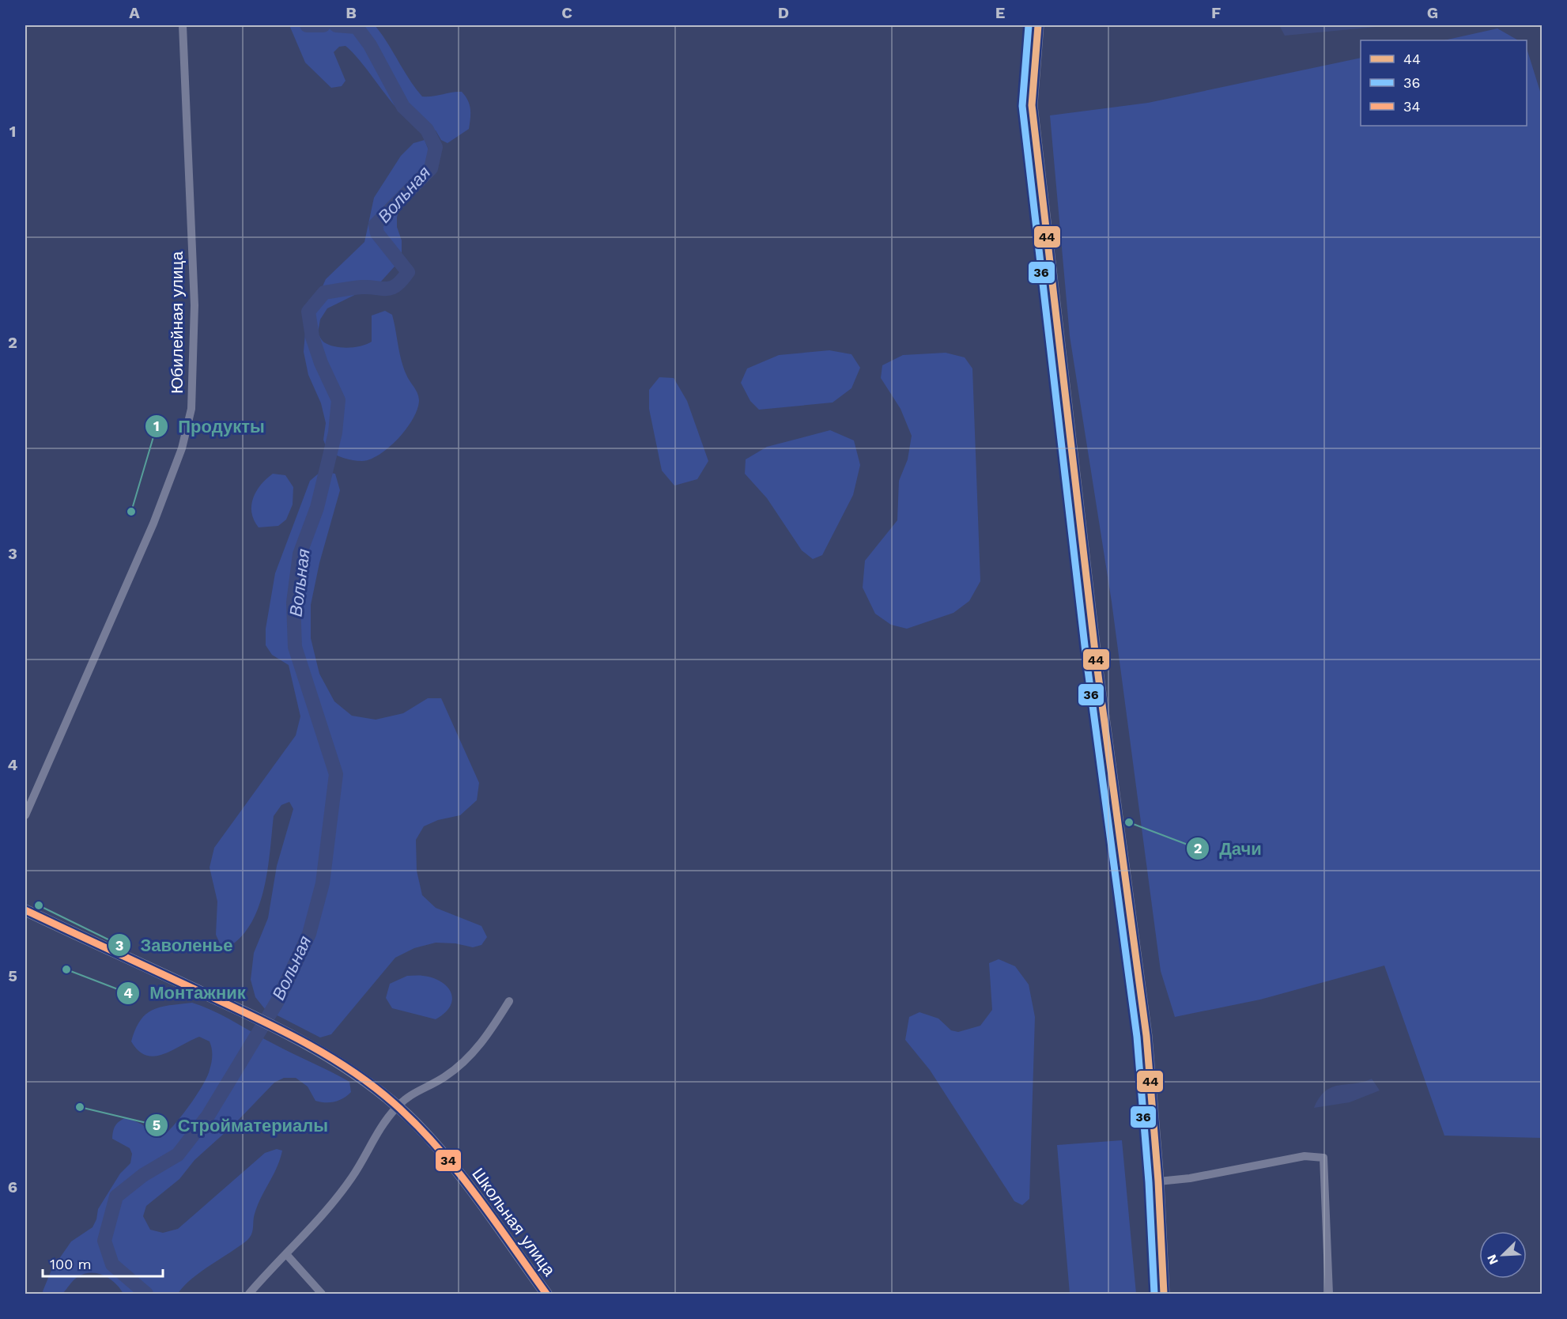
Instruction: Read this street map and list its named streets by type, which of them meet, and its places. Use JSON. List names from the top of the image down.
{
  "streets": {
    "street": ["Юбилейная улица", "Школьная улица"]
  },
  "water": ["Вольная"],
  "places": [
    "Продукты",
    "Дачи",
    "Заволенье",
    "Монтажник",
    "Стройматериалы"
  ],
  "lines": ["transit line 44", "transit line 36", "transit line 34"],
  "legend": ["44", "36", "34"],
  "scale_bar": "100 m",
  "north": "bottom left",
  "grid": {
    "columns": [
      "A",
      "B",
      "C",
      "D",
      "E",
      "F",
      "G"
    ],
    "rows": [
      "1",
      "2",
      "3",
      "4",
      "5",
      "6"
    ]
  }
}
